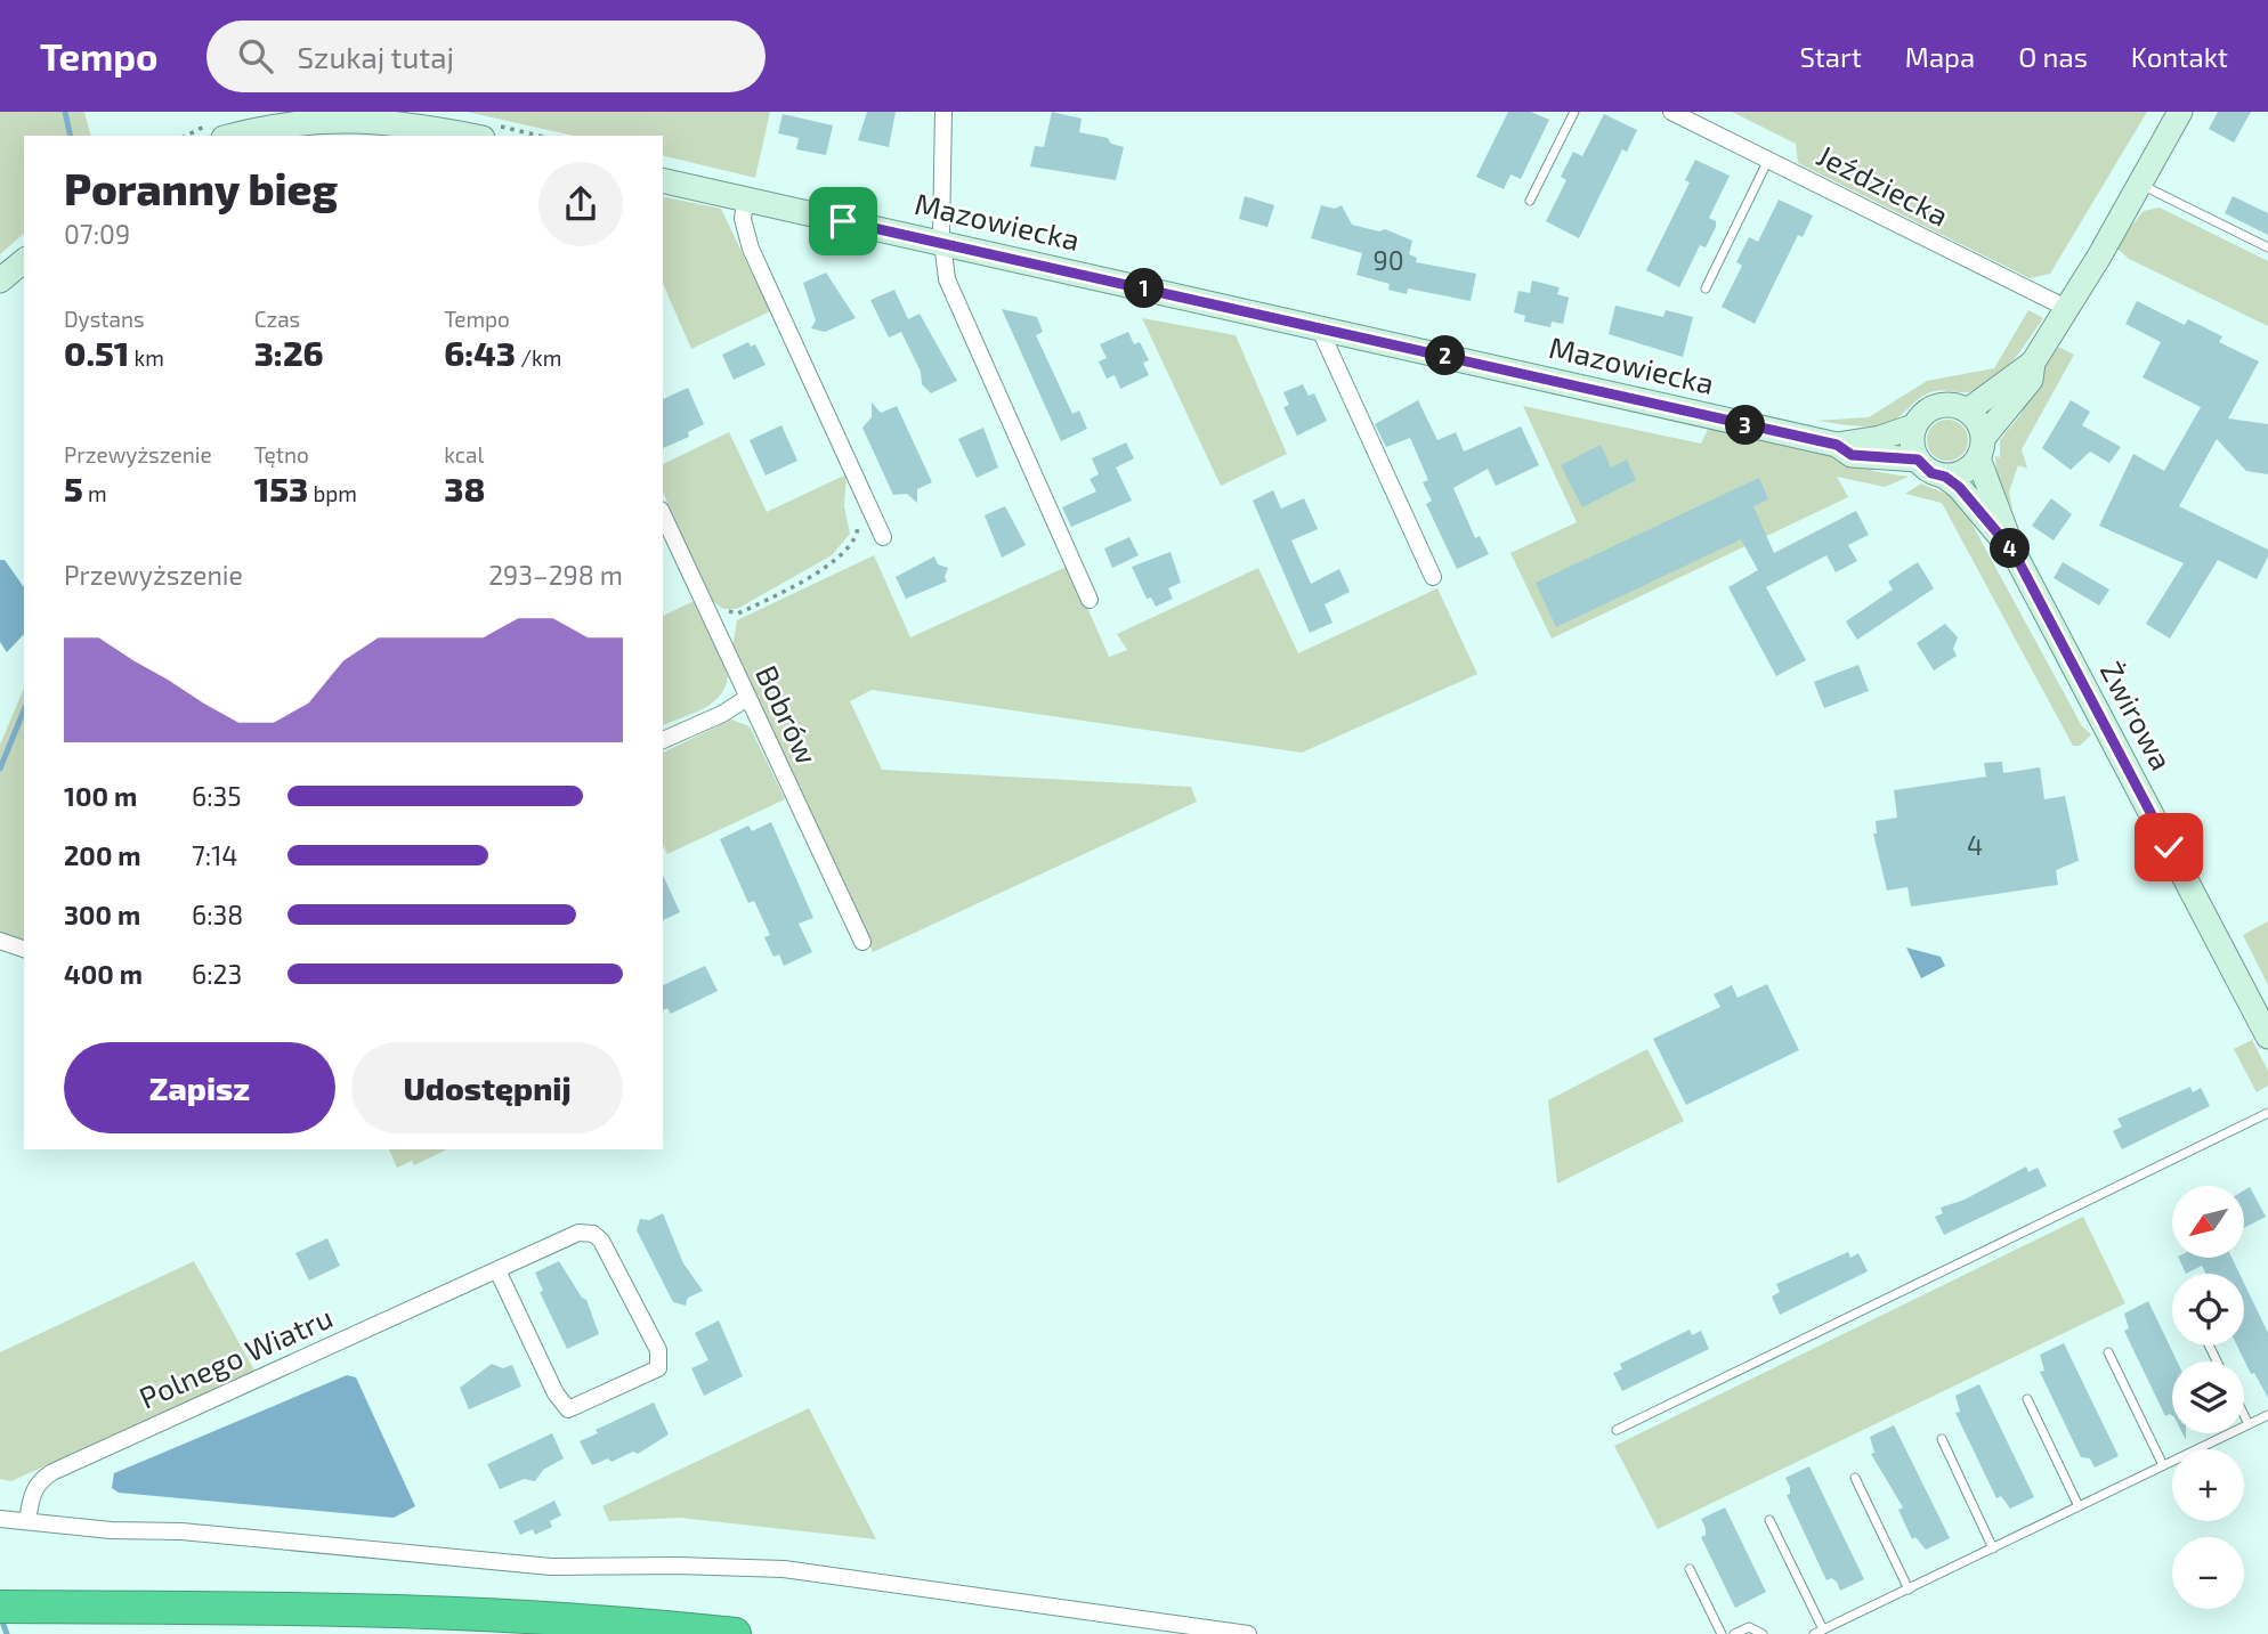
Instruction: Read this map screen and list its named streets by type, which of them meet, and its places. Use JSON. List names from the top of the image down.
{
  "streets": {
    "street": [
      "Jeździecka",
      "Mazowiecka",
      "Bobrów",
      "Żwirowa",
      "Polnego Wiatru"
    ]
  },
  "crossings": [
    ["Mazowiecka", "Żwirowa"]
  ],
  "house_numbers": ["90", "4"],
  "north": "bottom left",
  "page": {
    "header": "Tempo",
    "search": "Szukaj tutaj",
    "nav": [
      "Start",
      "Mapa",
      "O nas",
      "Kontakt"
    ],
    "heading": ["Poranny bieg", "07:09"],
    "pins": [
      "1",
      "2",
      "3",
      "4"
    ],
    "stats": [
      ["Dystans", "0.51 km"],
      ["Czas", "3:26"],
      ["Tempo", "6:43 /km"],
      ["Przewyższenie", "5 m"],
      ["Tętno", "153 bpm"],
      ["kcal", "38"]
    ],
    "chart": ["Przewyższenie", "293–298 m"],
    "list": [
      {
        "name": "100 m",
        "note": "6:35"
      },
      {
        "name": "200 m",
        "note": "7:14"
      },
      {
        "name": "300 m",
        "note": "6:38"
      },
      {
        "name": "400 m",
        "note": "6:23"
      }
    ],
    "buttons": ["Zapisz", "Udostępnij"],
    "map_buttons": ["+", "−"]
  }
}
